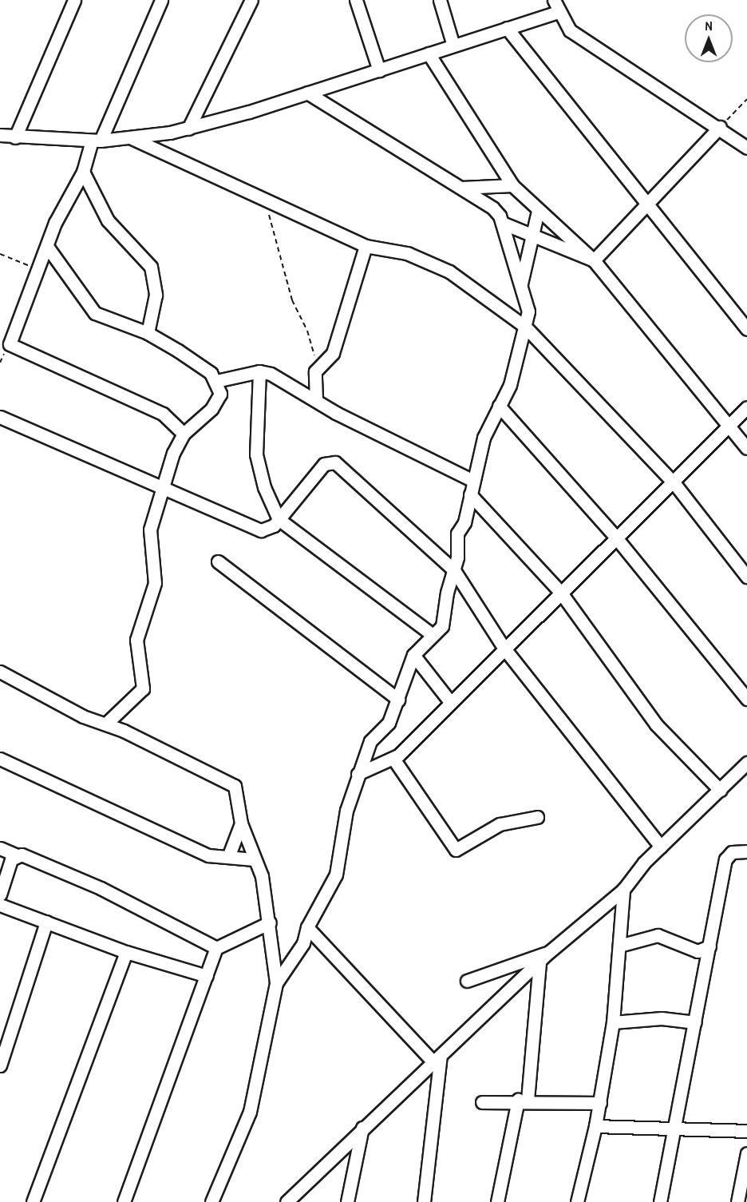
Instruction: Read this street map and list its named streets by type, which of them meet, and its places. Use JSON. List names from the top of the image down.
{
  "north": "top"
}
